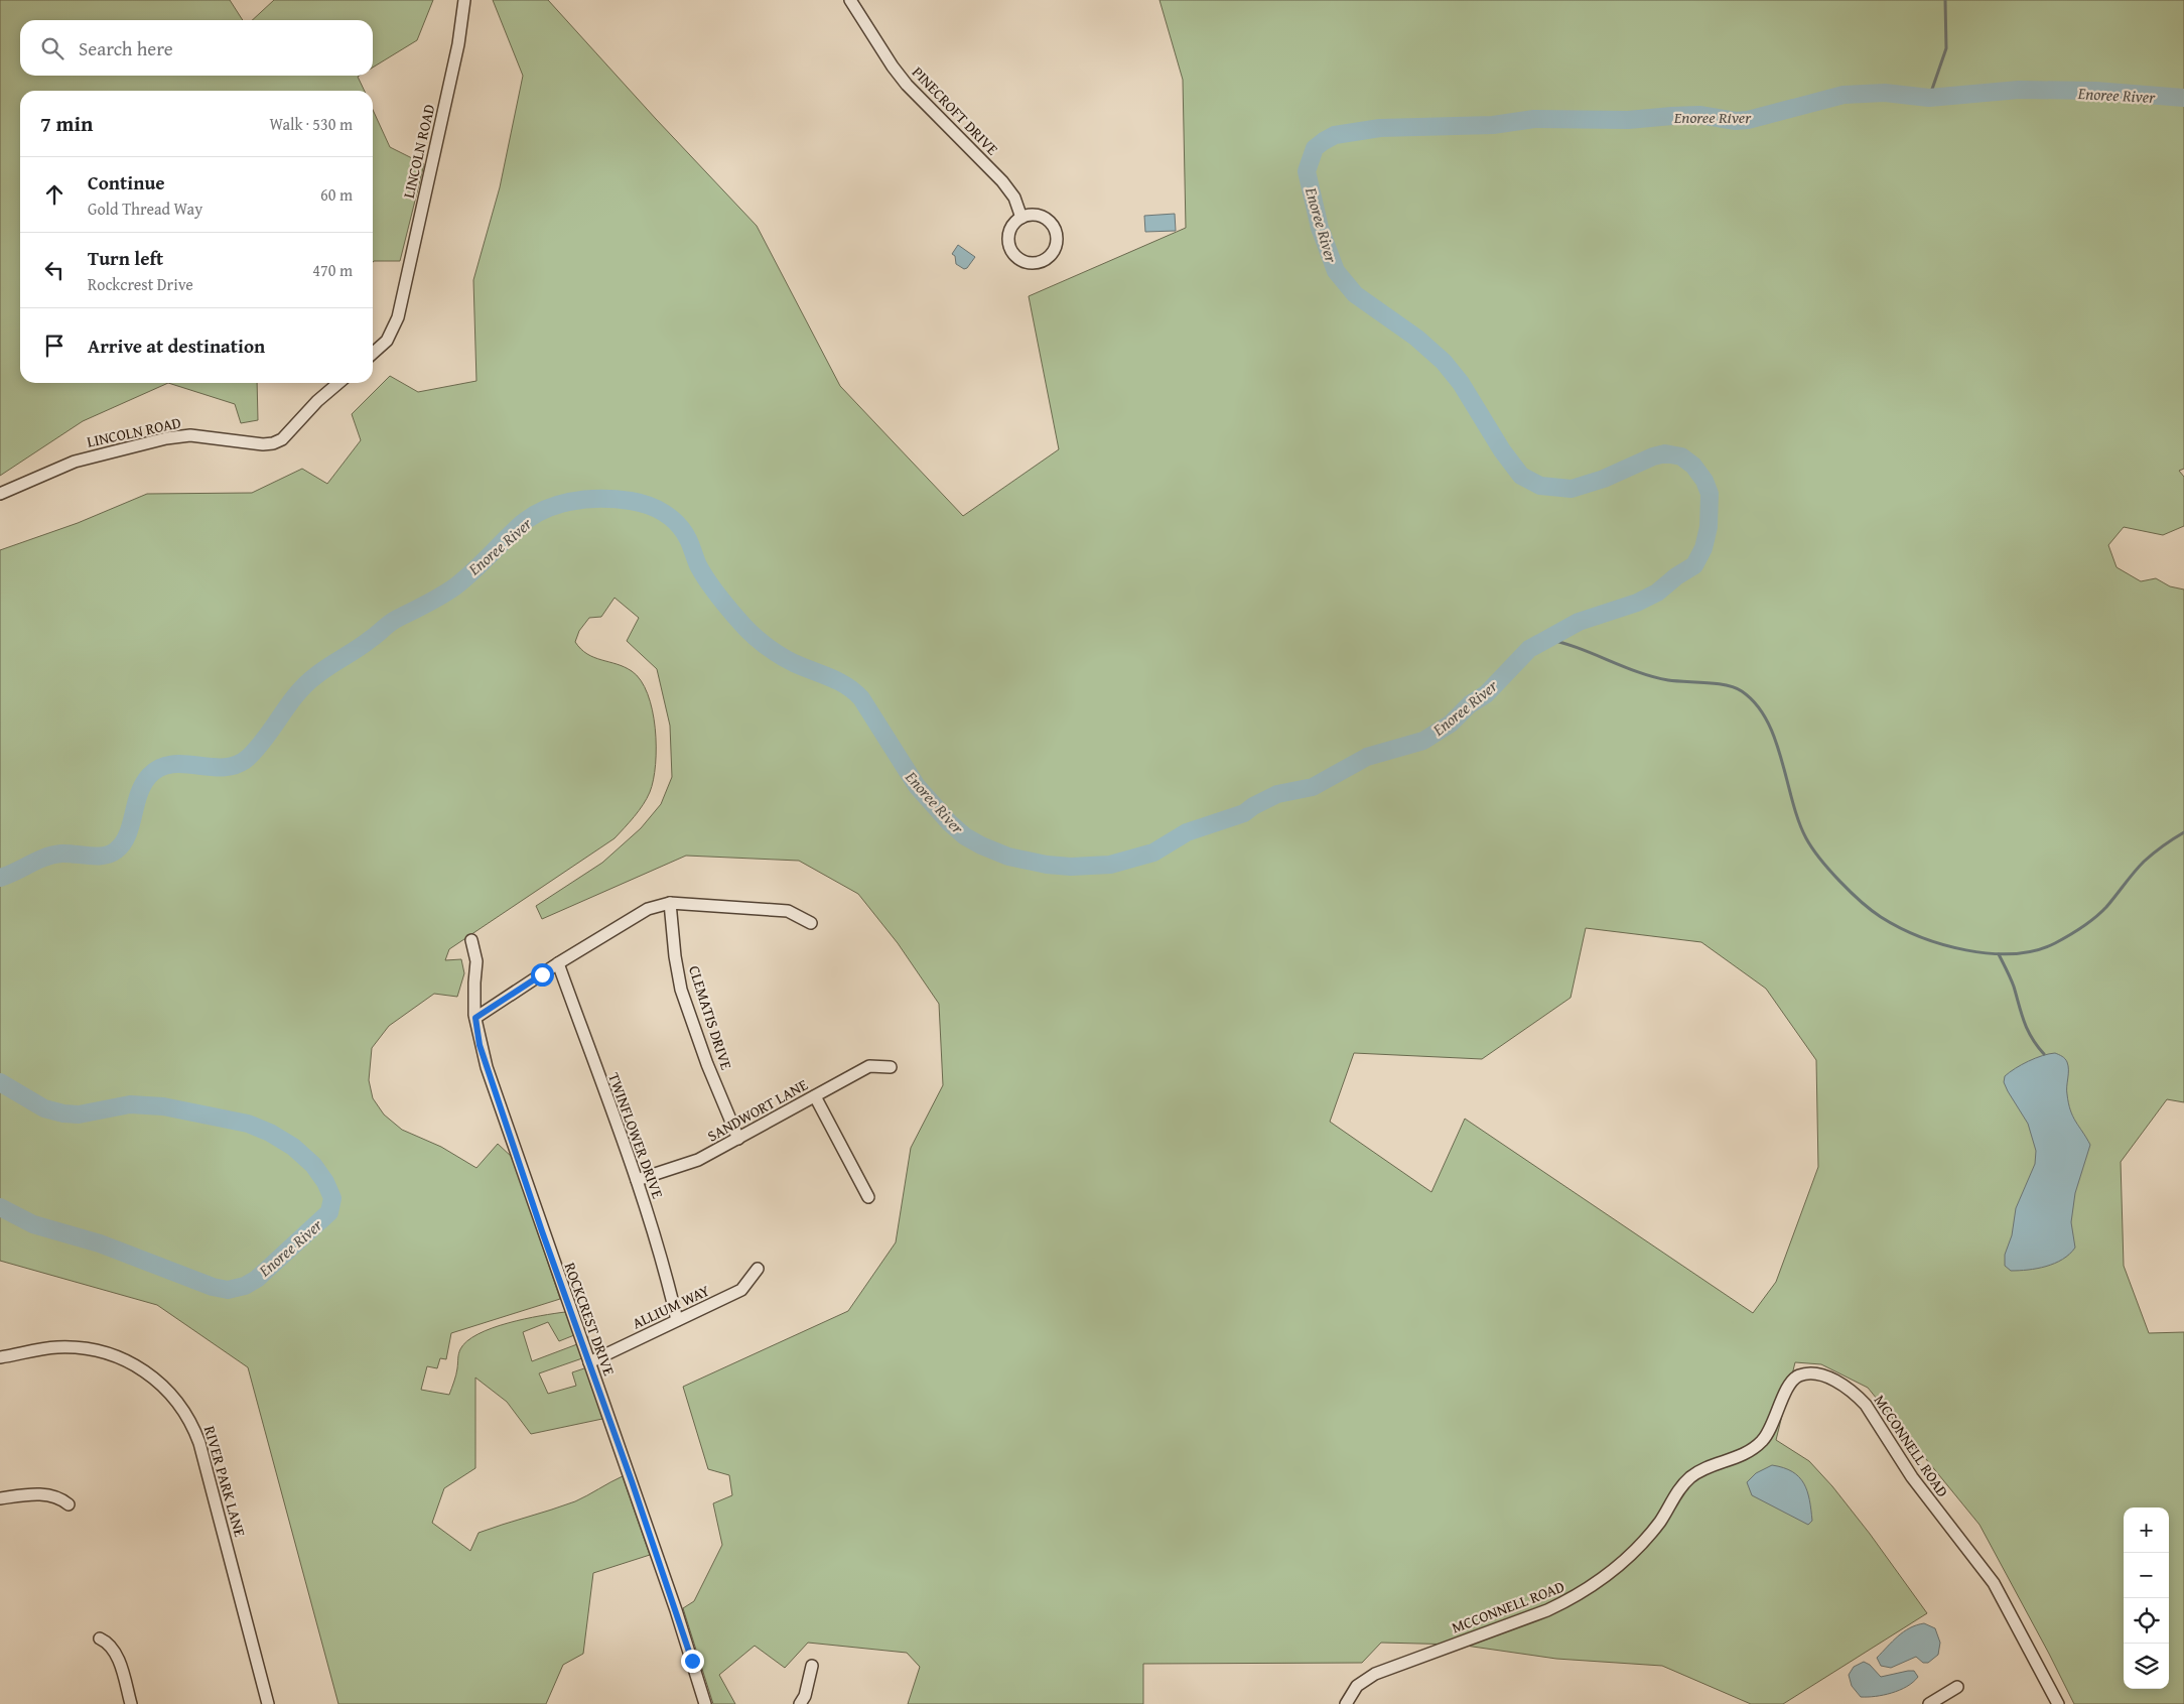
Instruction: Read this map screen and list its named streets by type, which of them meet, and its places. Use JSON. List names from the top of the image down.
{
  "streets": {
    "street": [
      "PINECROFT DRIVE",
      "LINCOLN ROAD",
      "CLEMATIS DRIVE",
      "SANDWORT LANE",
      "TWINFLOWER DRIVE",
      "ALLIUM WAY",
      "ROCKCREST DRIVE",
      "MCCONNELL ROAD",
      "RIVER PARK LANE"
    ]
  },
  "crossings": [
    ["CLEMATIS DRIVE", "SANDWORT LANE"],
    ["SANDWORT LANE", "TWINFLOWER DRIVE"],
    ["TWINFLOWER DRIVE", "ALLIUM WAY"],
    ["ALLIUM WAY", "ROCKCREST DRIVE"]
  ],
  "water": ["Enoree River"],
  "page": {
    "search": "Search here",
    "heading": ["7 min", "Walk · 530 m"],
    "list": [
      ["Continue", "Gold Thread Way", "60 m"],
      ["Turn left", "Rockcrest Drive", "470 m"],
      "Arrive at destination"
    ],
    "map_buttons": ["+", "−"]
  }
}
